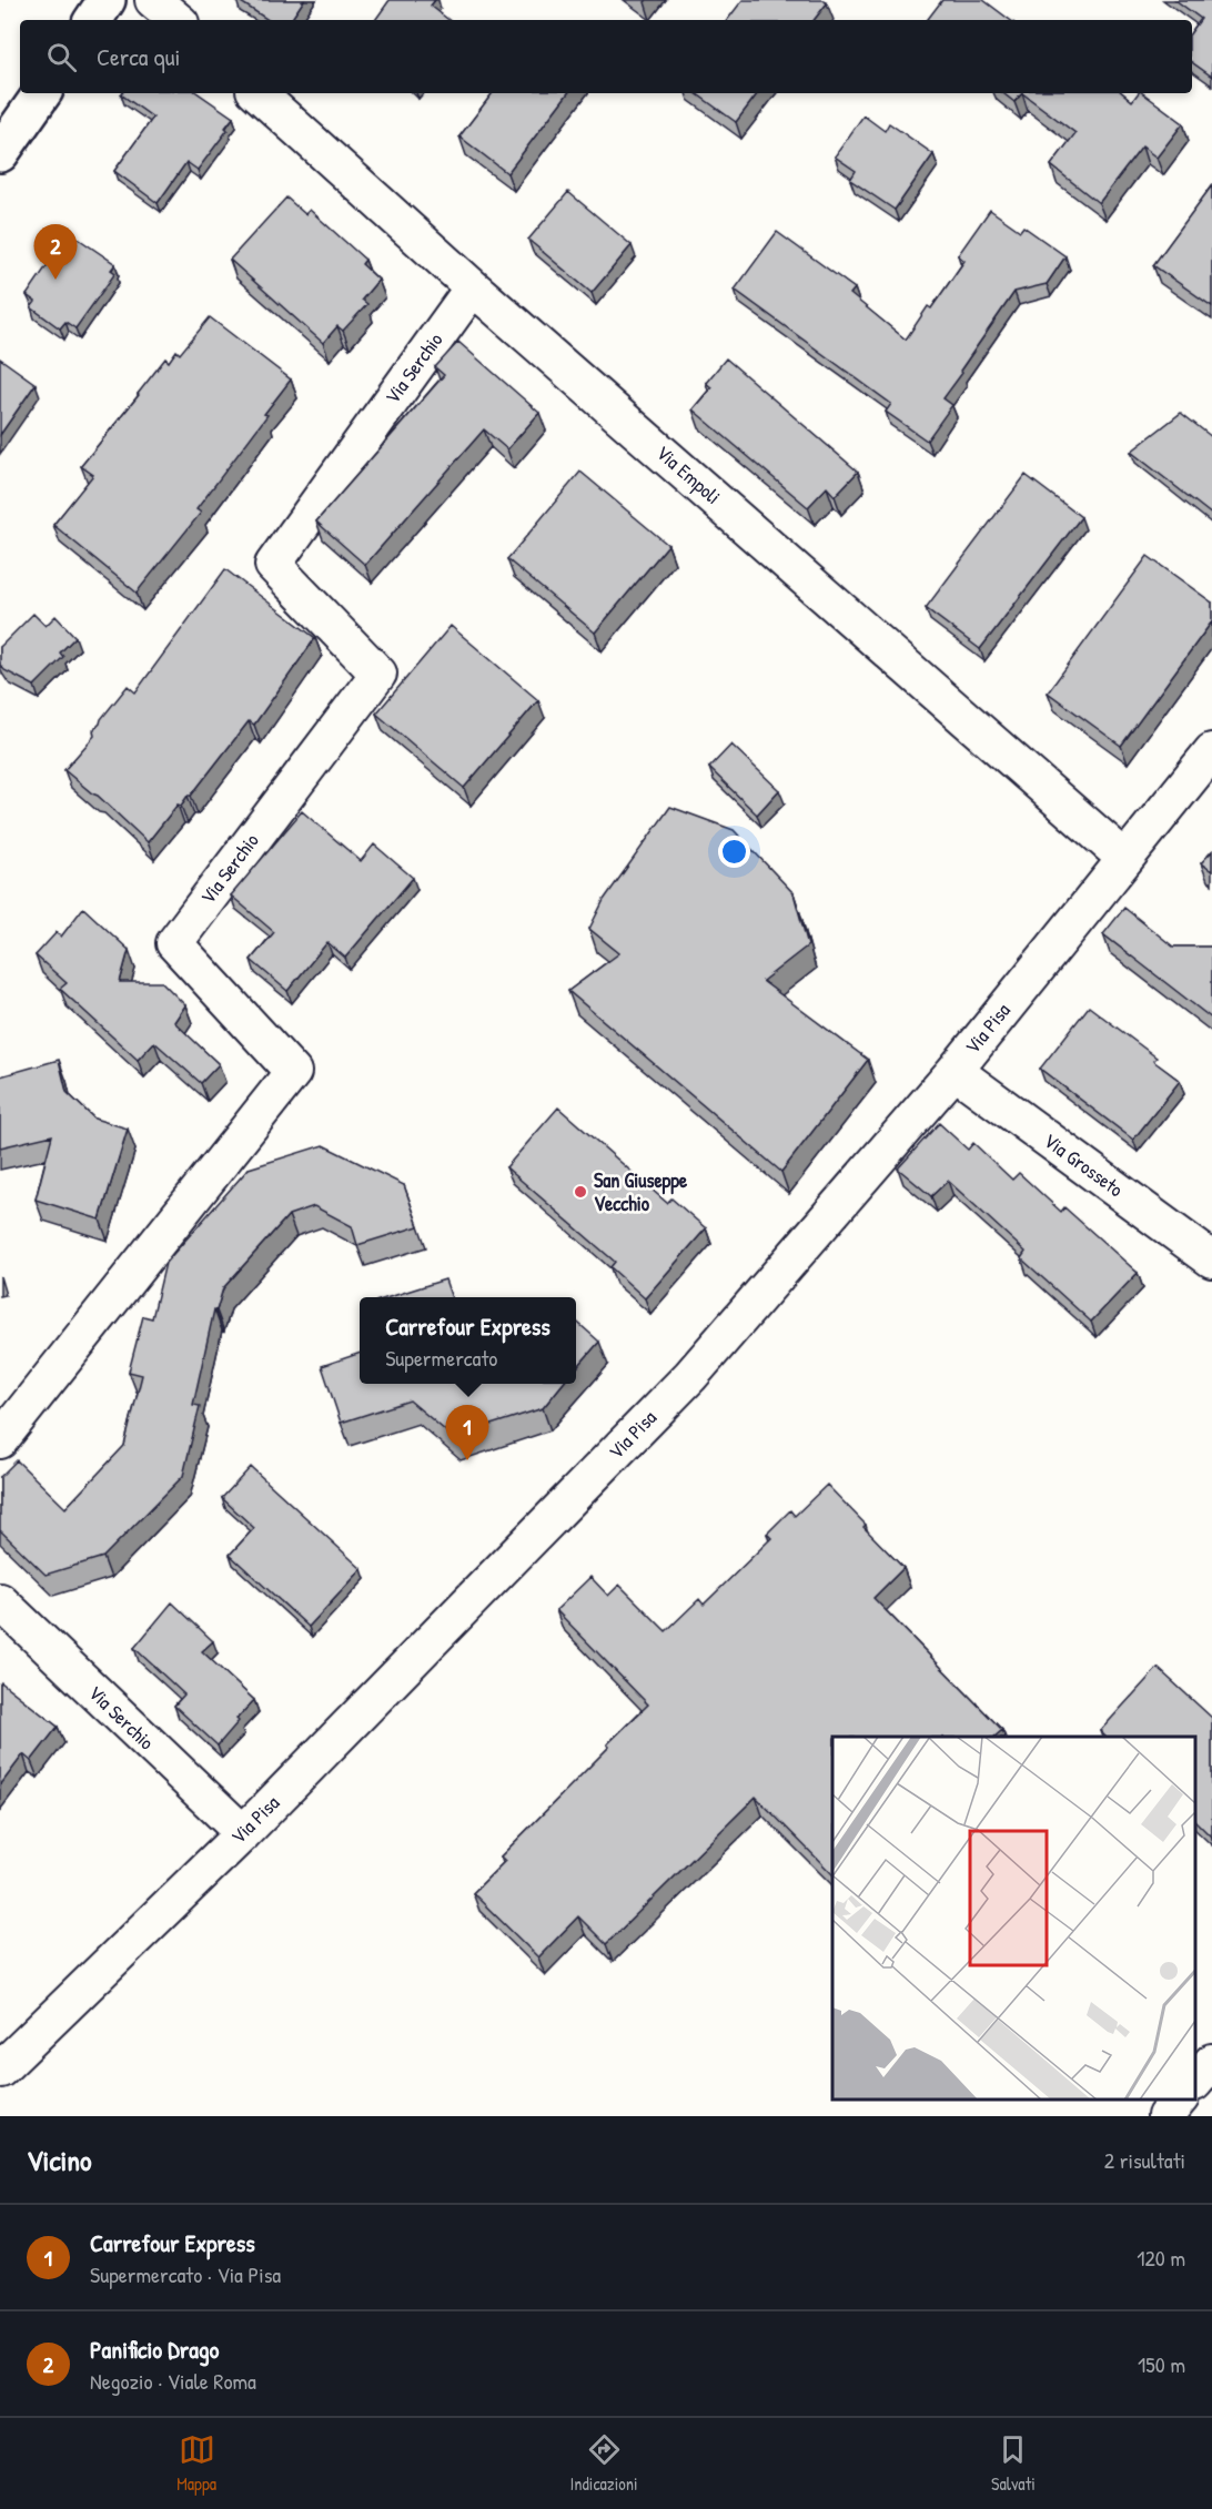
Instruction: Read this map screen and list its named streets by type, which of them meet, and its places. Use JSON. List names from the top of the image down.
{
  "streets": {
    "street": [
      "Via Serchio",
      "Via Empoli",
      "Via Pisa",
      "Via Grosseto"
    ]
  },
  "crossings": [
    ["Via Serchio", "Via Empoli"],
    ["Via Serchio", "Via Pisa"],
    ["Via Empoli", "Via Pisa"],
    ["Via Pisa", "Via Grosseto"]
  ],
  "places": ["San Giuseppe Vecchio"],
  "page": {
    "search": "Cerca qui",
    "pins": ["2", "1"],
    "popup": ["Carrefour Express", "Supermercato"],
    "heading": ["Vicino", "2 risultati"],
    "list": [
      {
        "mark": "1",
        "name": "Carrefour Express",
        "note": "Supermercato · Via Pisa",
        "value": "120 m"
      },
      {
        "mark": "2",
        "name": "Panificio Drago",
        "note": "Negozio · Viale Roma",
        "value": "150 m"
      }
    ],
    "nav": ["Mappa", "Indicazioni", "Salvati"]
  }
}
